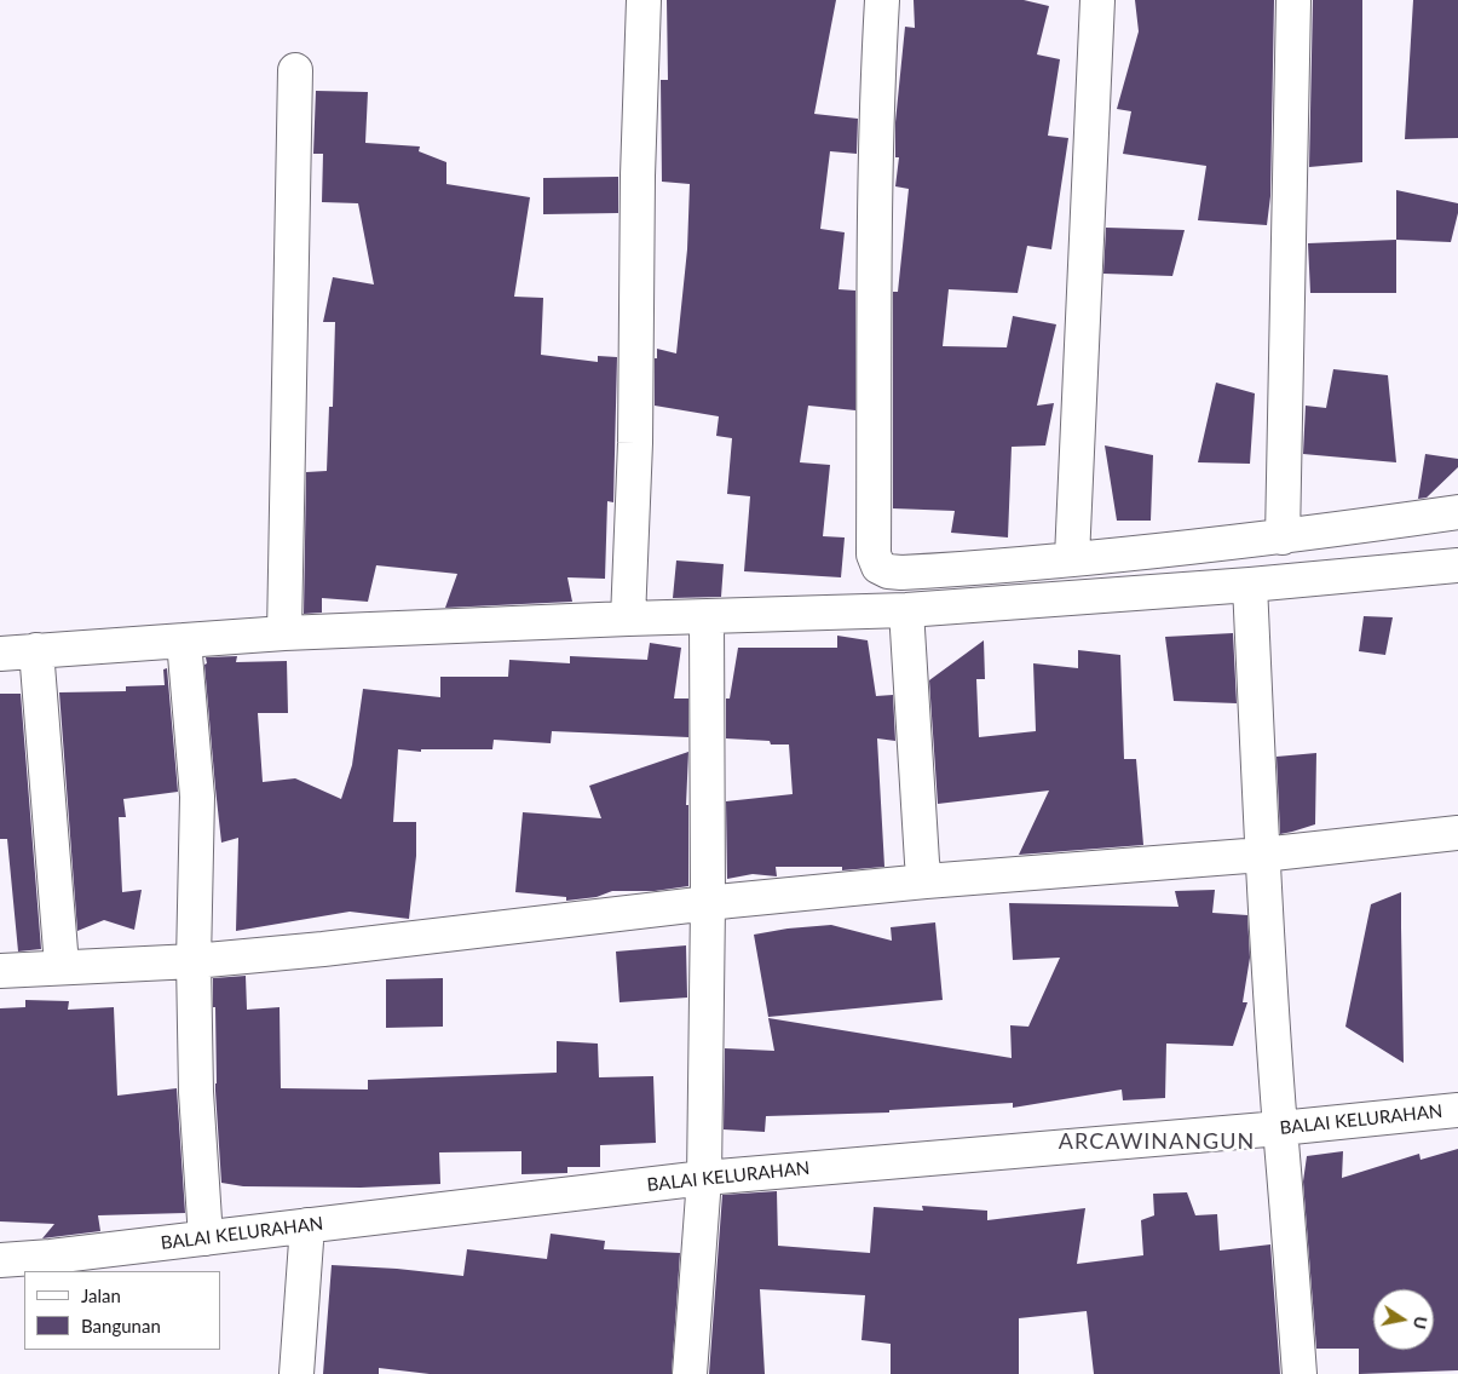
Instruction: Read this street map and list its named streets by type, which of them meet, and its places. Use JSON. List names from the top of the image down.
{
  "streets": {
    "street": ["BALAI KELURAHAN"]
  },
  "districts": ["ARCAWINANGUN"],
  "legend": ["Jalan", "Bangunan"],
  "north": "right"
}
